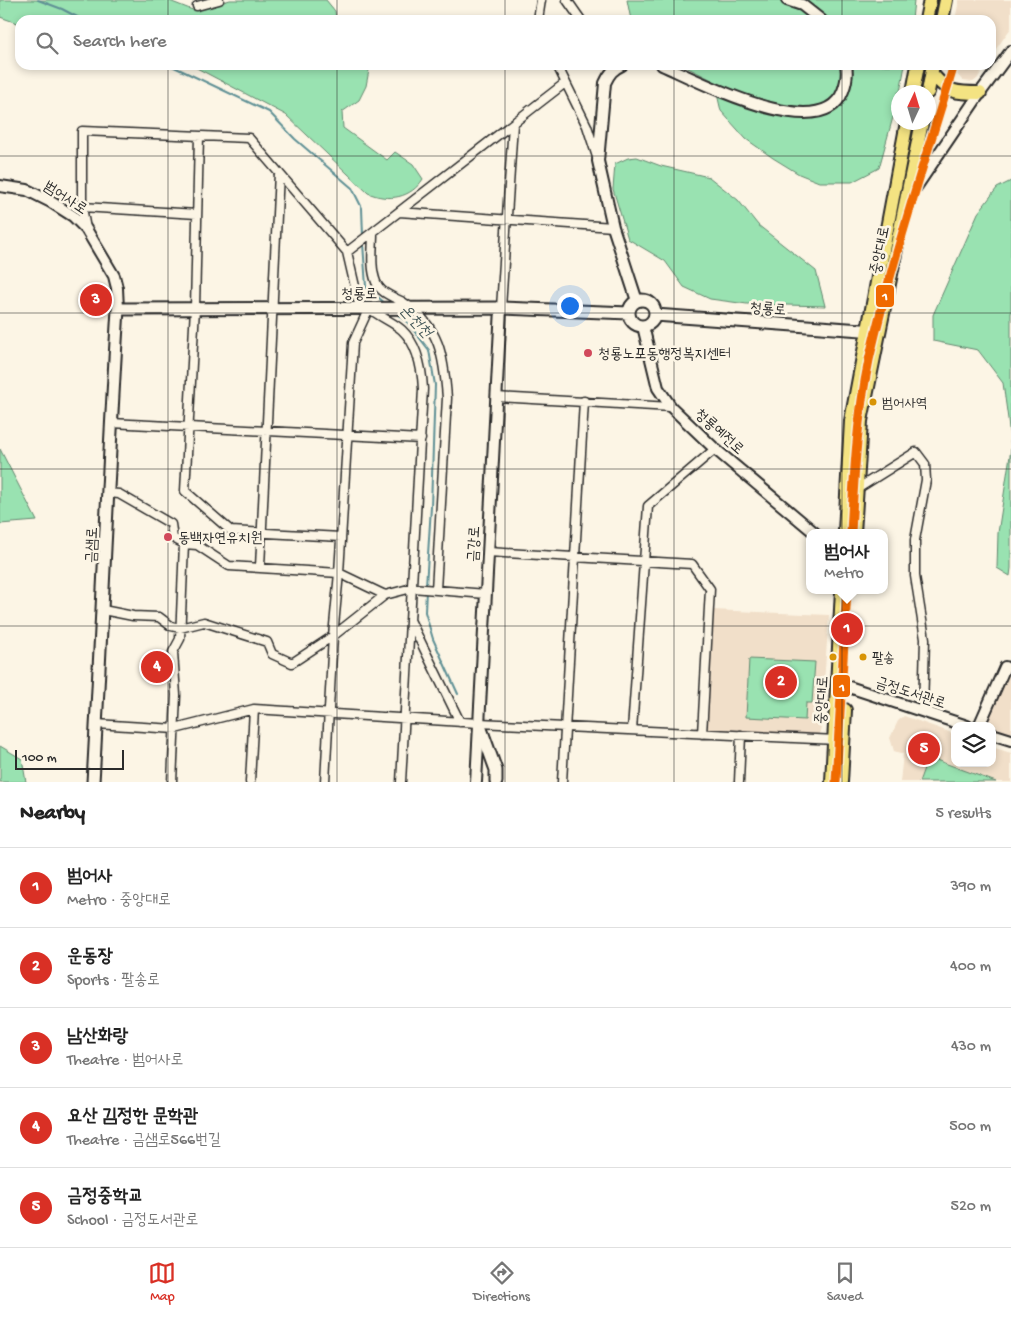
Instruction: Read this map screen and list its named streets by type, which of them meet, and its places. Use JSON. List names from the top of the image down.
{
  "streets": {
    "main road": ["중앙대로", "청룡로", "금샘로"],
    "street": [
      "범어사로",
      "청룡예전로",
      "금강로",
      "금정도서관로"
    ]
  },
  "crossings": [
    ["범어사로", "청룡로"],
    ["범어사로", "금샘로"],
    ["중앙대로", "청룡로"],
    ["중앙대로", "금정도서관로"],
    ["청룡로", "청룡예전로"],
    ["청룡로", "금강로"],
    ["청룡로", "금샘로"]
  ],
  "water": ["온천천"],
  "places": [
    "청룡노포동행정복지센터",
    "범어사역",
    "동백자연유치원",
    "팔송"
  ],
  "lines": ["transit line 1"],
  "scale_bar": "100 m",
  "north": "top",
  "page": {
    "search": "Search here",
    "pins": [
      "3",
      "1",
      "4",
      "2",
      "5"
    ],
    "popup": ["범어사", "Metro"],
    "scale": "100 m",
    "heading": ["Nearby", "5 results"],
    "list": [
      {
        "mark": "1",
        "name": "범어사",
        "note": "Metro · 중앙대로",
        "value": "390 m"
      },
      {
        "mark": "2",
        "name": "운동장",
        "note": "Sports · 팔송로",
        "value": "400 m"
      },
      {
        "mark": "3",
        "name": "남산화랑",
        "note": "Theatre · 범어사로",
        "value": "430 m"
      },
      {
        "mark": "4",
        "name": "요산 김정한 문학관",
        "note": "Theatre · 금샘로566번길",
        "value": "500 m"
      },
      {
        "mark": "5",
        "name": "금정중학교",
        "note": "School · 금정도서관로",
        "value": "520 m"
      }
    ],
    "nav": ["Map", "Directions", "Saved"]
  }
}
